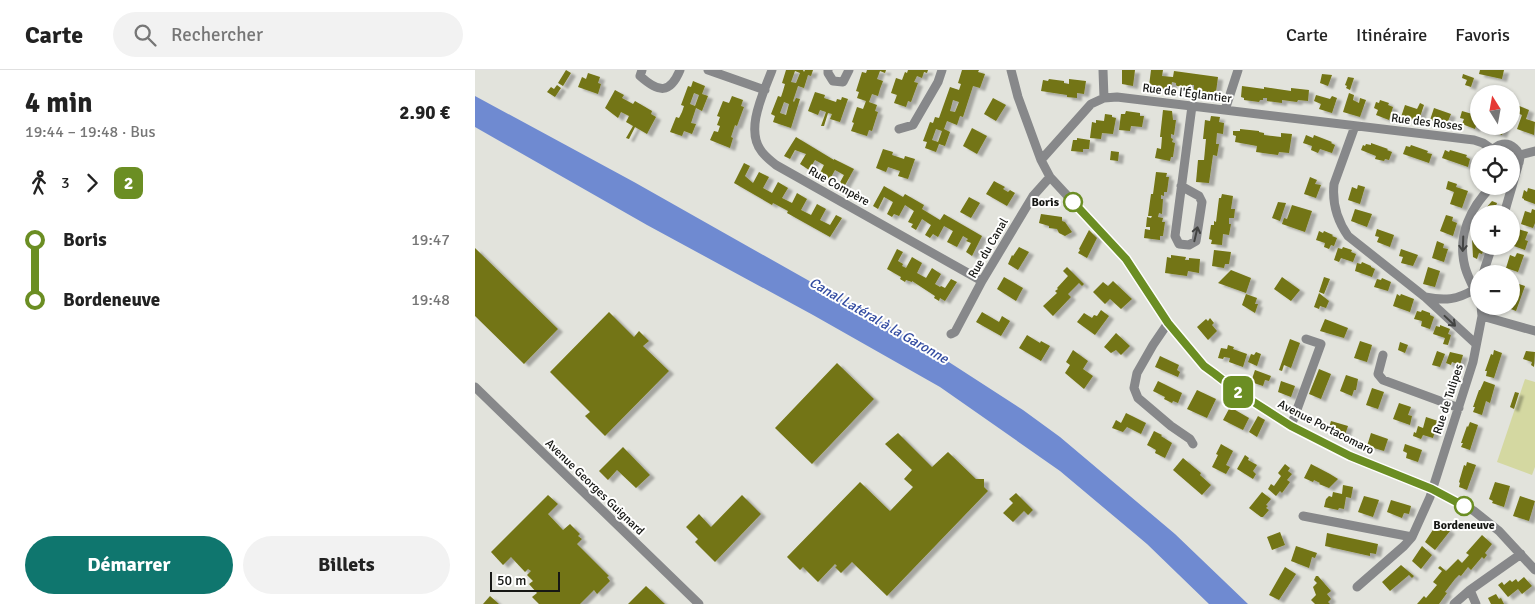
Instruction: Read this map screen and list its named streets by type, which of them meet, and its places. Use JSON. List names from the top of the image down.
{
  "streets": {
    "street": [
      "Rue de l'Églantier",
      "Rue des Roses",
      "Rue Compère",
      "Rue du Canal",
      "Rue de Tulipes",
      "Avenue Portacomaro",
      "Avenue Georges Guignard"
    ]
  },
  "crossings": [
    ["Rue de l'Églantier", "Rue des Roses"],
    ["Rue Compère", "Rue du Canal"],
    ["Rue du Canal", "Avenue Portacomaro"],
    ["Rue de Tulipes", "Avenue Portacomaro"]
  ],
  "water": ["Canal Latéral à la Garonne"],
  "places": ["Boris", "Bordeneuve"],
  "lines": ["bus line 2"],
  "scale_bar": "50 m",
  "north": "top",
  "page": {
    "header": "Carte",
    "search": "Rechercher",
    "nav": ["Carte", "Itinéraire", "Favoris"],
    "heading": ["4 min", "19:44 – 19:48 · Bus", "2.90 €"],
    "on_map": "2",
    "map_buttons": ["+", "−"],
    "legs": ["3", "2"],
    "list": [
      {
        "name": "Boris",
        "value": "19:47"
      },
      {
        "name": "Bordeneuve",
        "value": "19:48"
      }
    ],
    "buttons": ["Démarrer", "Billets"],
    "scale": "50 m"
  }
}
